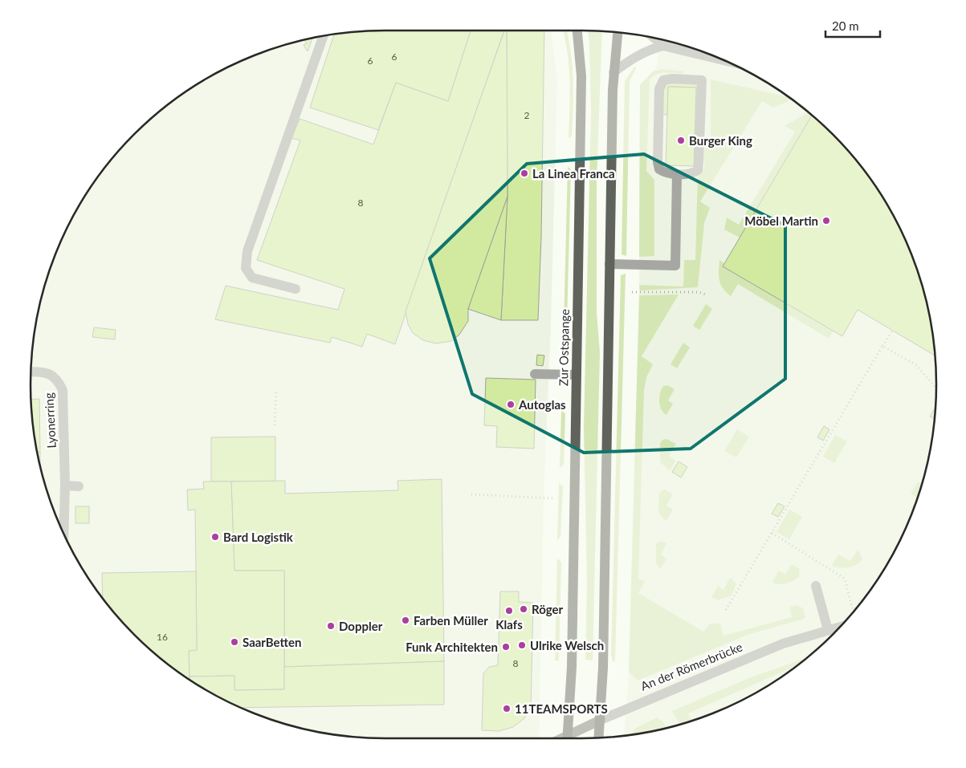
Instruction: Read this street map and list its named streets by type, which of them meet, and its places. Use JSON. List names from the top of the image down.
{
  "streets": {
    "main road": ["Zur Ostspange"],
    "street": ["Lyonerring", "An der Römerbrücke"]
  },
  "places": [
    "Burger King",
    "La Linea Franca",
    "Möbel Martin",
    "Autoglas",
    "Bard Logistik",
    "Röger",
    "Klafs",
    "Farben Müller",
    "Doppler",
    "SaarBetten",
    "Ulrike Welsch",
    "Funk Architekten",
    "11TEAMSPORTS"
  ],
  "house_numbers": [
    "6",
    "6",
    "2",
    "8",
    "16",
    "8"
  ],
  "scale_bar": "20 m"
}
